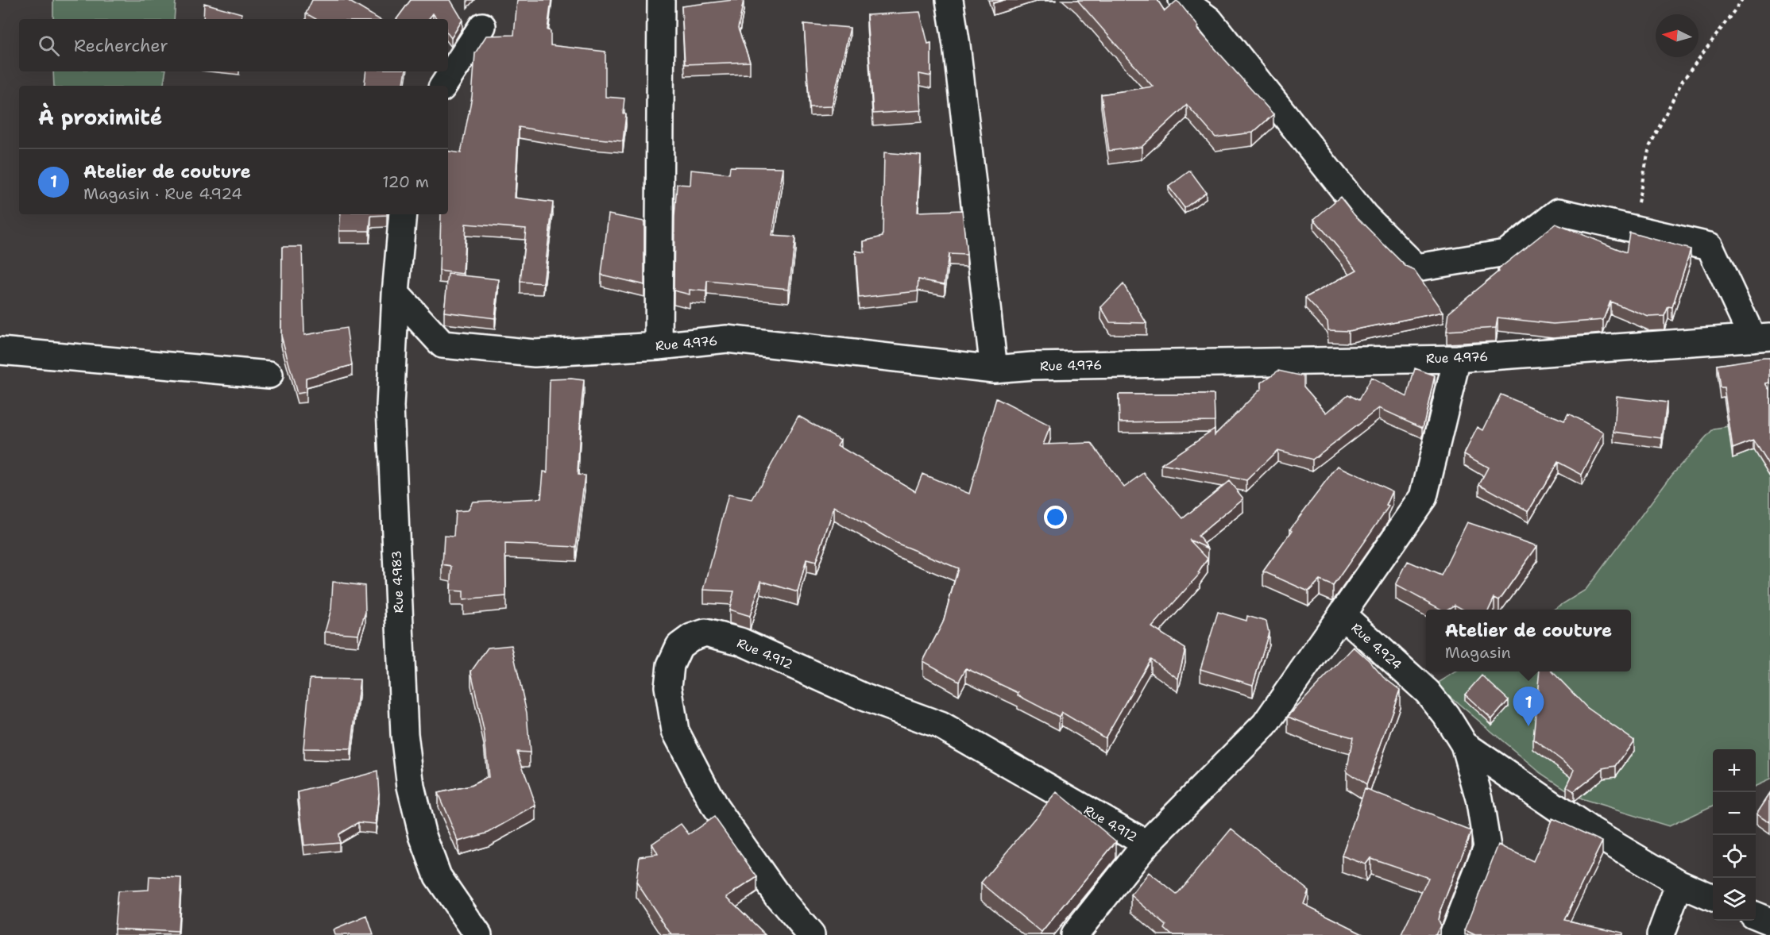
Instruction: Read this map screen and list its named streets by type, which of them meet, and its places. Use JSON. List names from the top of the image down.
{
  "streets": {
    "street": [
      "Rue 4.976",
      "Rue 4.983",
      "Rue 4.924",
      "Rue 4.912"
    ]
  },
  "crossings": [
    ["Rue 4.976", "Rue 4.983"],
    ["Rue 4.976", "Rue 4.924"],
    ["Rue 4.924", "Rue 4.912"]
  ],
  "north": "left",
  "page": {
    "search": "Rechercher",
    "heading": "À proximité",
    "list": [
      {
        "mark": "1",
        "name": "Atelier de couture",
        "note": "Magasin · Rue 4.924",
        "value": "120 m"
      }
    ],
    "popup": ["Atelier de couture", "Magasin"],
    "pins": "1",
    "map_buttons": ["+", "−"]
  }
}
